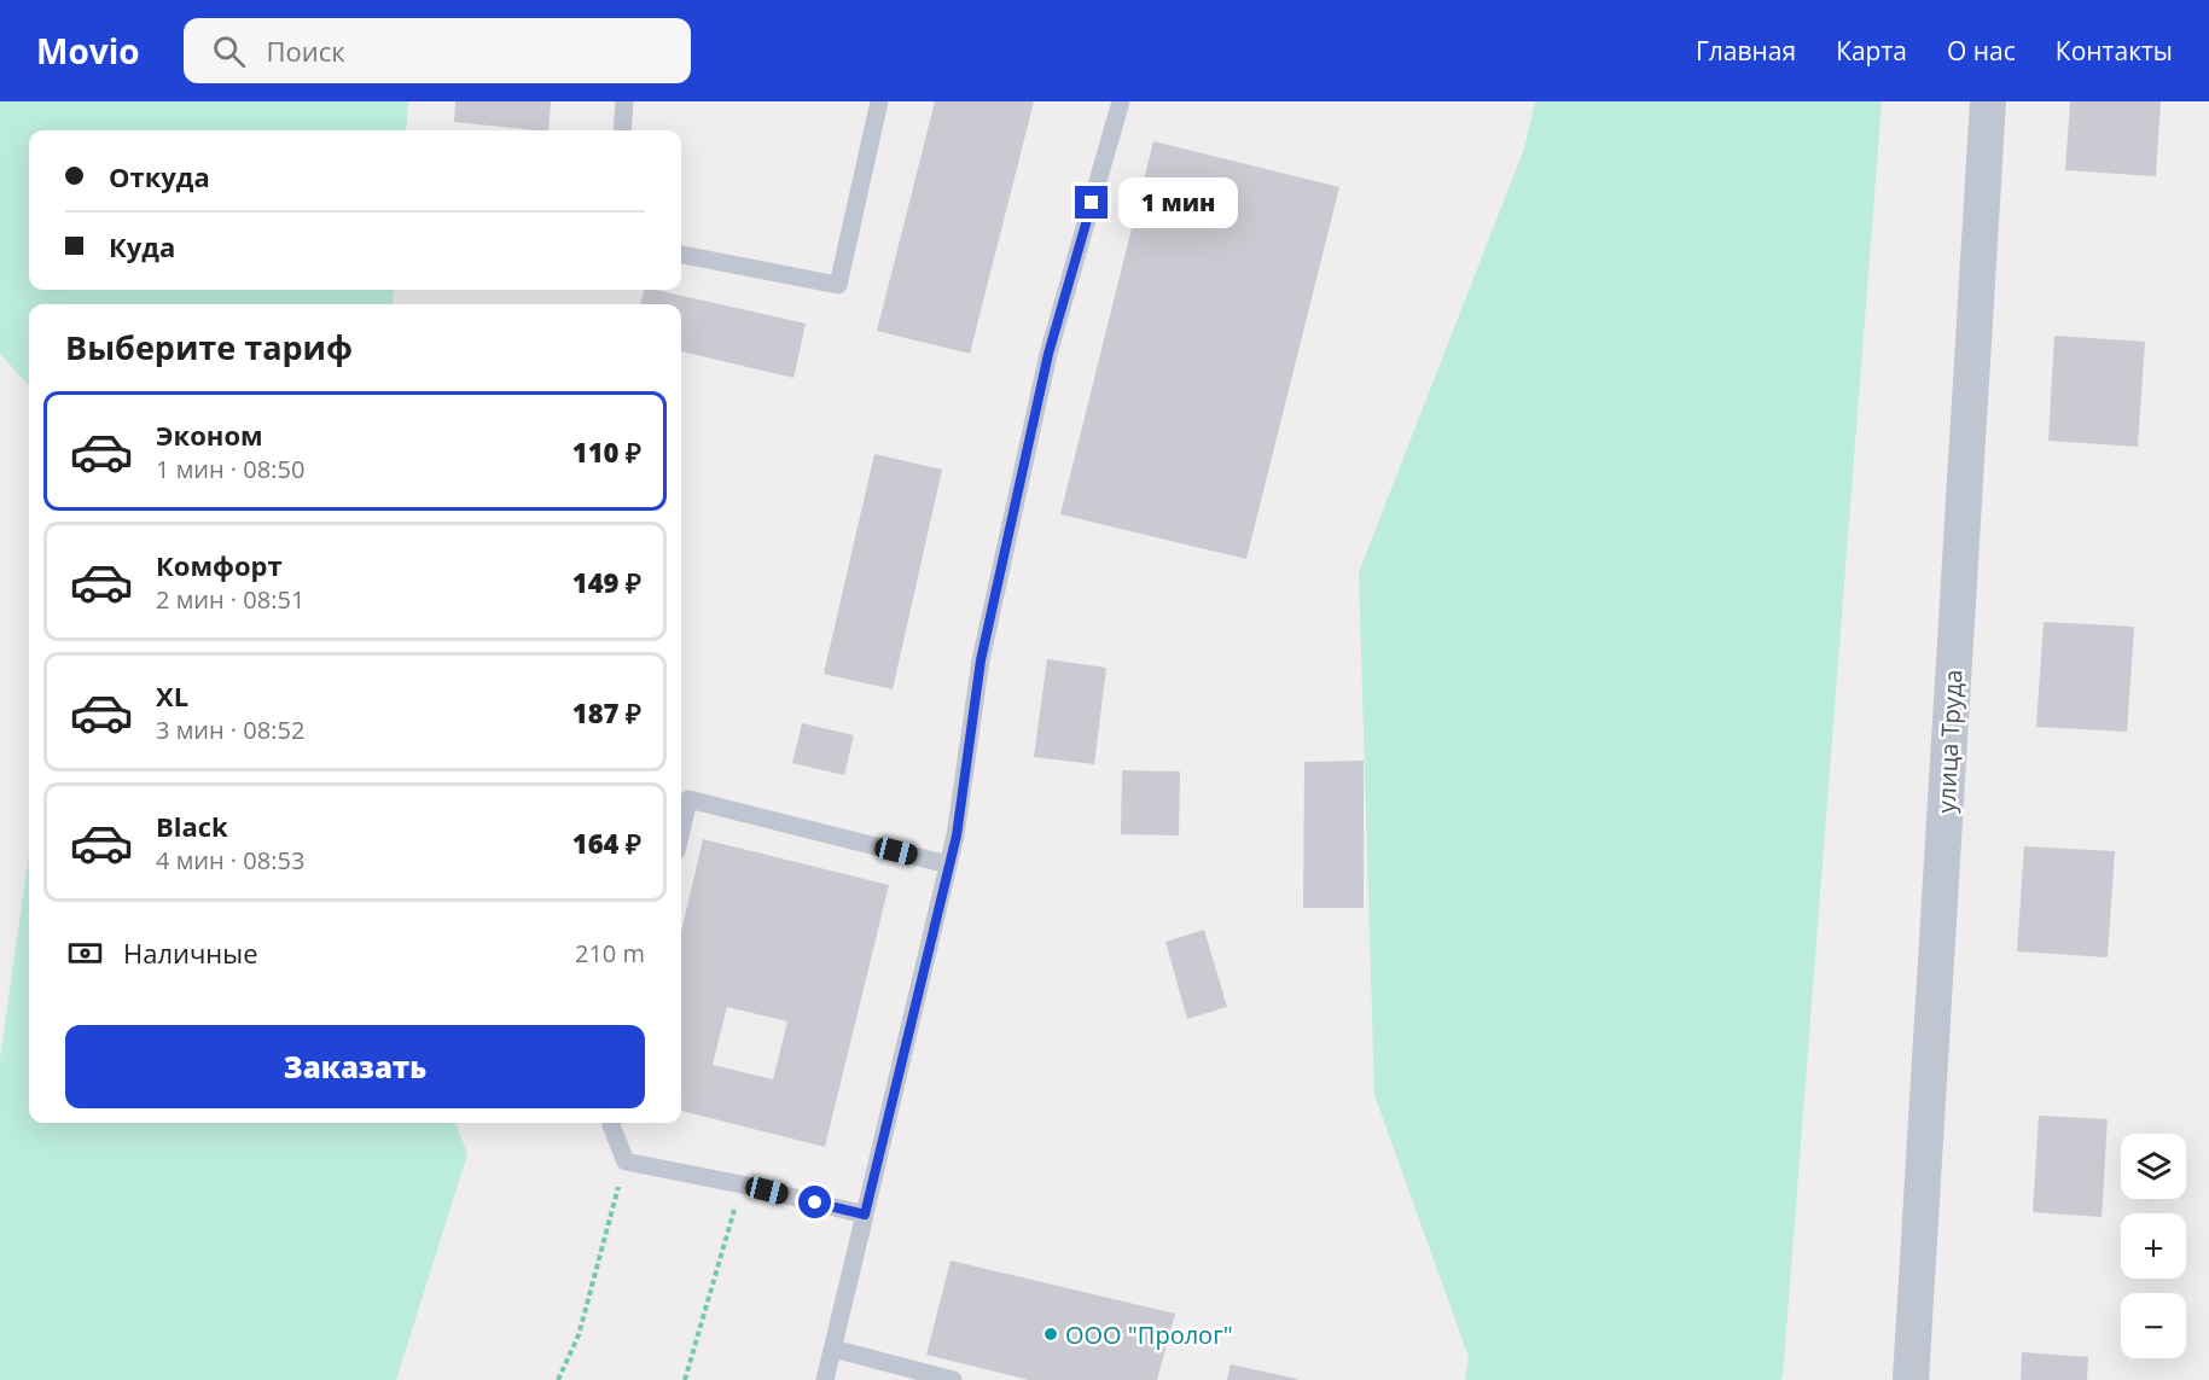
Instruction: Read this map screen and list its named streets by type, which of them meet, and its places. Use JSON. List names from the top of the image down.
{
  "streets": {
    "street": ["улица Труда"]
  },
  "places": ["ООО \"Пролог\""],
  "page": {
    "header": "Movio",
    "search": "Поиск",
    "nav": [
      "Главная",
      "Карта",
      "О нас",
      "Контакты"
    ],
    "banner": ["Откуда", "Куда"],
    "bubble": "1 мин",
    "heading": "Выберите тариф",
    "list": [
      {
        "name": "Эконом",
        "note": "1 мин · 08:50",
        "value": "110 ₽"
      },
      {
        "name": "Комфорт",
        "note": "2 мин · 08:51",
        "value": "149 ₽"
      },
      {
        "name": "XL",
        "note": "3 мин · 08:52",
        "value": "187 ₽"
      },
      {
        "name": "Black",
        "note": "4 мин · 08:53",
        "value": "164 ₽"
      }
    ],
    "pay": ["Наличные", "210 m"],
    "buttons": "Заказать",
    "map_buttons": ["+", "−"]
  }
}
